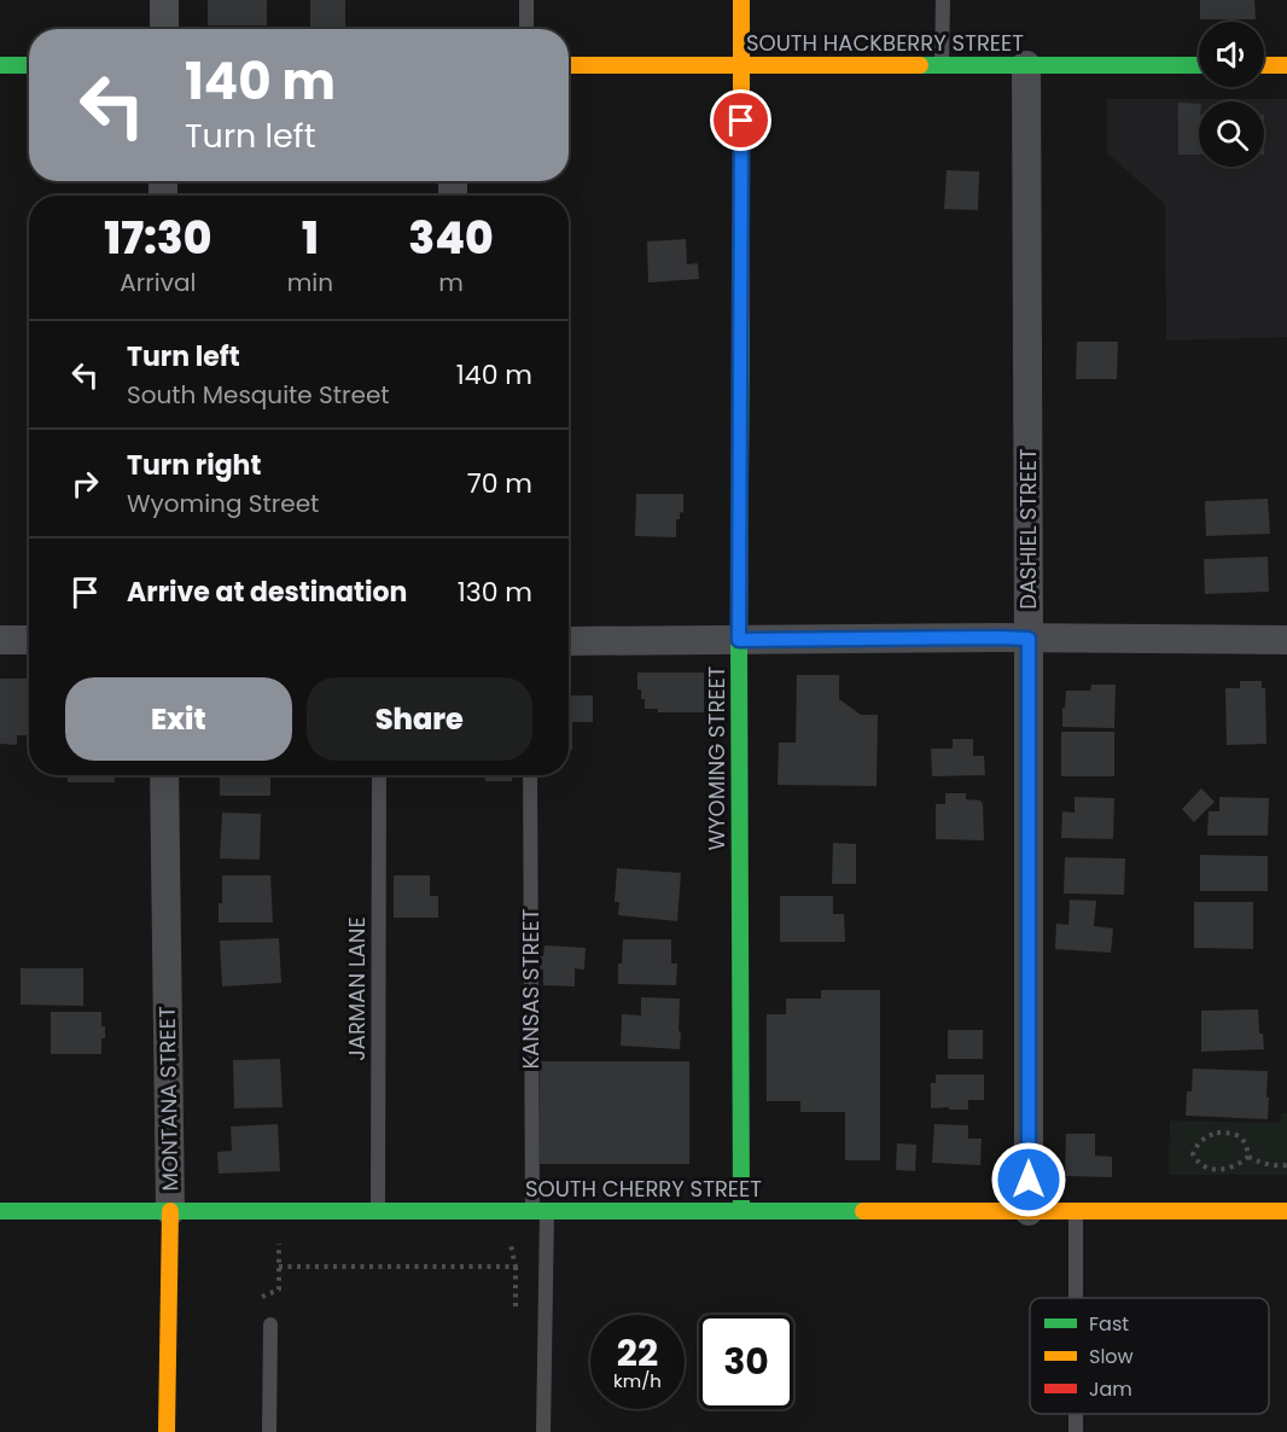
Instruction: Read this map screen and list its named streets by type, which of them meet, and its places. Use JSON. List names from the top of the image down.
{
  "streets": {
    "street": [
      "SOUTH HACKBERRY STREET",
      "DASHIEL STREET",
      "WYOMING STREET",
      "MONTANA STREET",
      "SOUTH CHERRY STREET"
    ],
    "lane": ["JARMAN LANE", "KANSAS STREET"]
  },
  "crossings": [
    ["SOUTH HACKBERRY STREET", "DASHIEL STREET"],
    ["SOUTH HACKBERRY STREET", "WYOMING STREET"],
    ["DASHIEL STREET", "SOUTH CHERRY STREET"],
    ["WYOMING STREET", "SOUTH CHERRY STREET"],
    ["JARMAN LANE", "SOUTH CHERRY STREET"],
    ["KANSAS STREET", "SOUTH CHERRY STREET"],
    ["MONTANA STREET", "SOUTH CHERRY STREET"]
  ],
  "legend": ["Fast", "Slow", "Jam"],
  "page": {
    "turn": ["140 m", "Turn left"],
    "eta": [
      "17:30",
      "Arrival",
      "1",
      "min",
      "340",
      "m"
    ],
    "list": [
      {
        "name": "Turn left",
        "note": "South Mesquite Street",
        "value": "140 m"
      },
      {
        "name": "Turn right",
        "note": "Wyoming Street",
        "value": "70 m"
      },
      {
        "name": "Arrive at destination",
        "value": "130 m"
      }
    ],
    "buttons": ["Exit", "Share"],
    "speed": "22 km/h",
    "limit": "30"
  }
}
